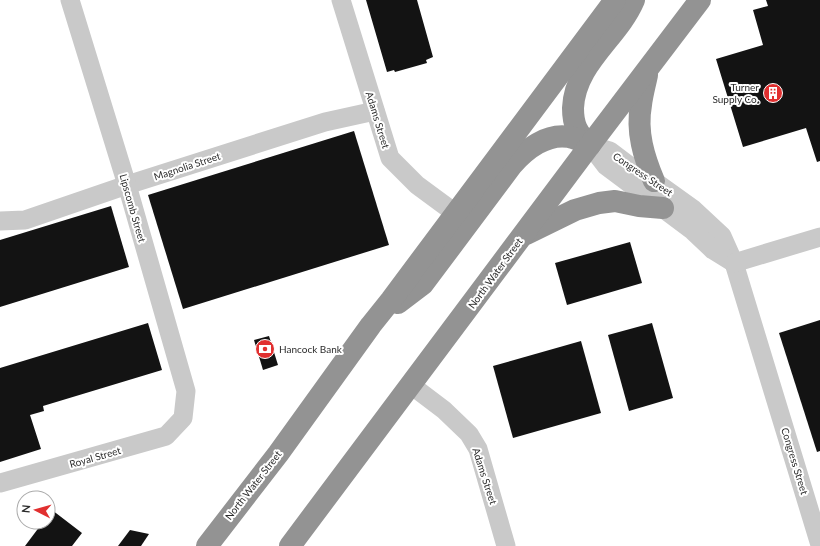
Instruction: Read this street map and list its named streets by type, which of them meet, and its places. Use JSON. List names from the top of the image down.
{
  "streets": {
    "highway": ["North Water Street"],
    "street": [
      "Adams Street",
      "Magnolia Street",
      "Congress Street",
      "Lipscomb Street",
      "Royal Street"
    ]
  },
  "crossings": [
    ["Adams Street", "Magnolia Street"],
    ["Adams Street", "North Water Street"],
    ["Magnolia Street", "Lipscomb Street"],
    ["Congress Street", "North Water Street"],
    ["Lipscomb Street", "Royal Street"]
  ],
  "places": {
    "building": ["Turner Supply Co."],
    "bank": ["Hancock Bank"]
  },
  "north": "left"
}
